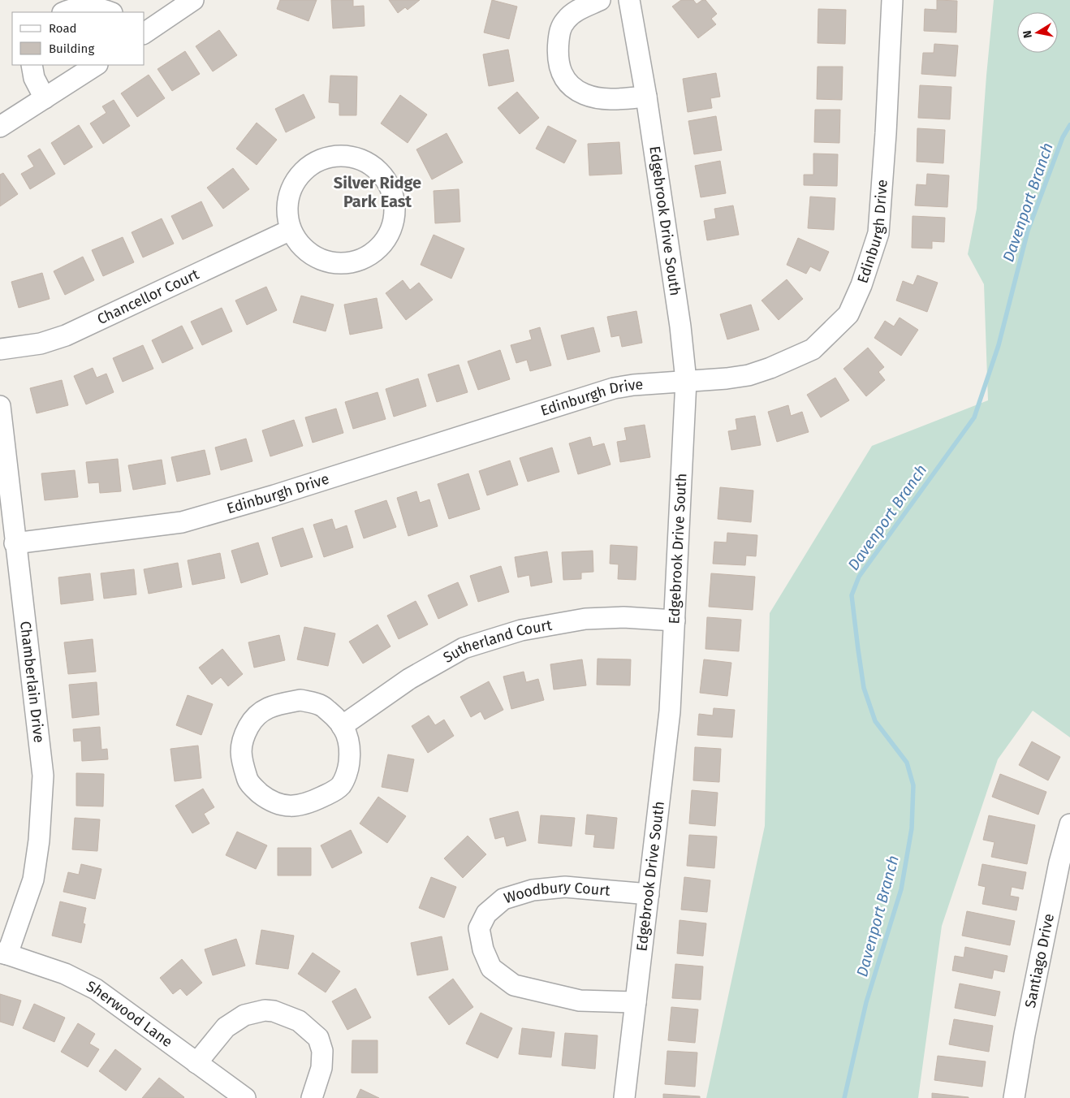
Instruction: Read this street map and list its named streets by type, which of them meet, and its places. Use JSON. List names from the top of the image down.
{
  "streets": {
    "street": [
      "Edgebrook Drive South",
      "Edinburgh Drive",
      "Chancellor Court",
      "Sutherland Court",
      "Chamberlain Drive",
      "Woodbury Court",
      "Santiago Drive",
      "Sherwood Lane"
    ]
  },
  "crossings": [
    ["Edgebrook Drive South", "Edinburgh Drive"],
    ["Edgebrook Drive South", "Sutherland Court"],
    ["Edgebrook Drive South", "Woodbury Court"],
    ["Edinburgh Drive", "Chamberlain Drive"],
    ["Chamberlain Drive", "Sherwood Lane"]
  ],
  "districts": ["Silver Ridge Park East"],
  "water": ["Davenport Branch"],
  "legend": ["Road", "Building"],
  "north": "left"
}
